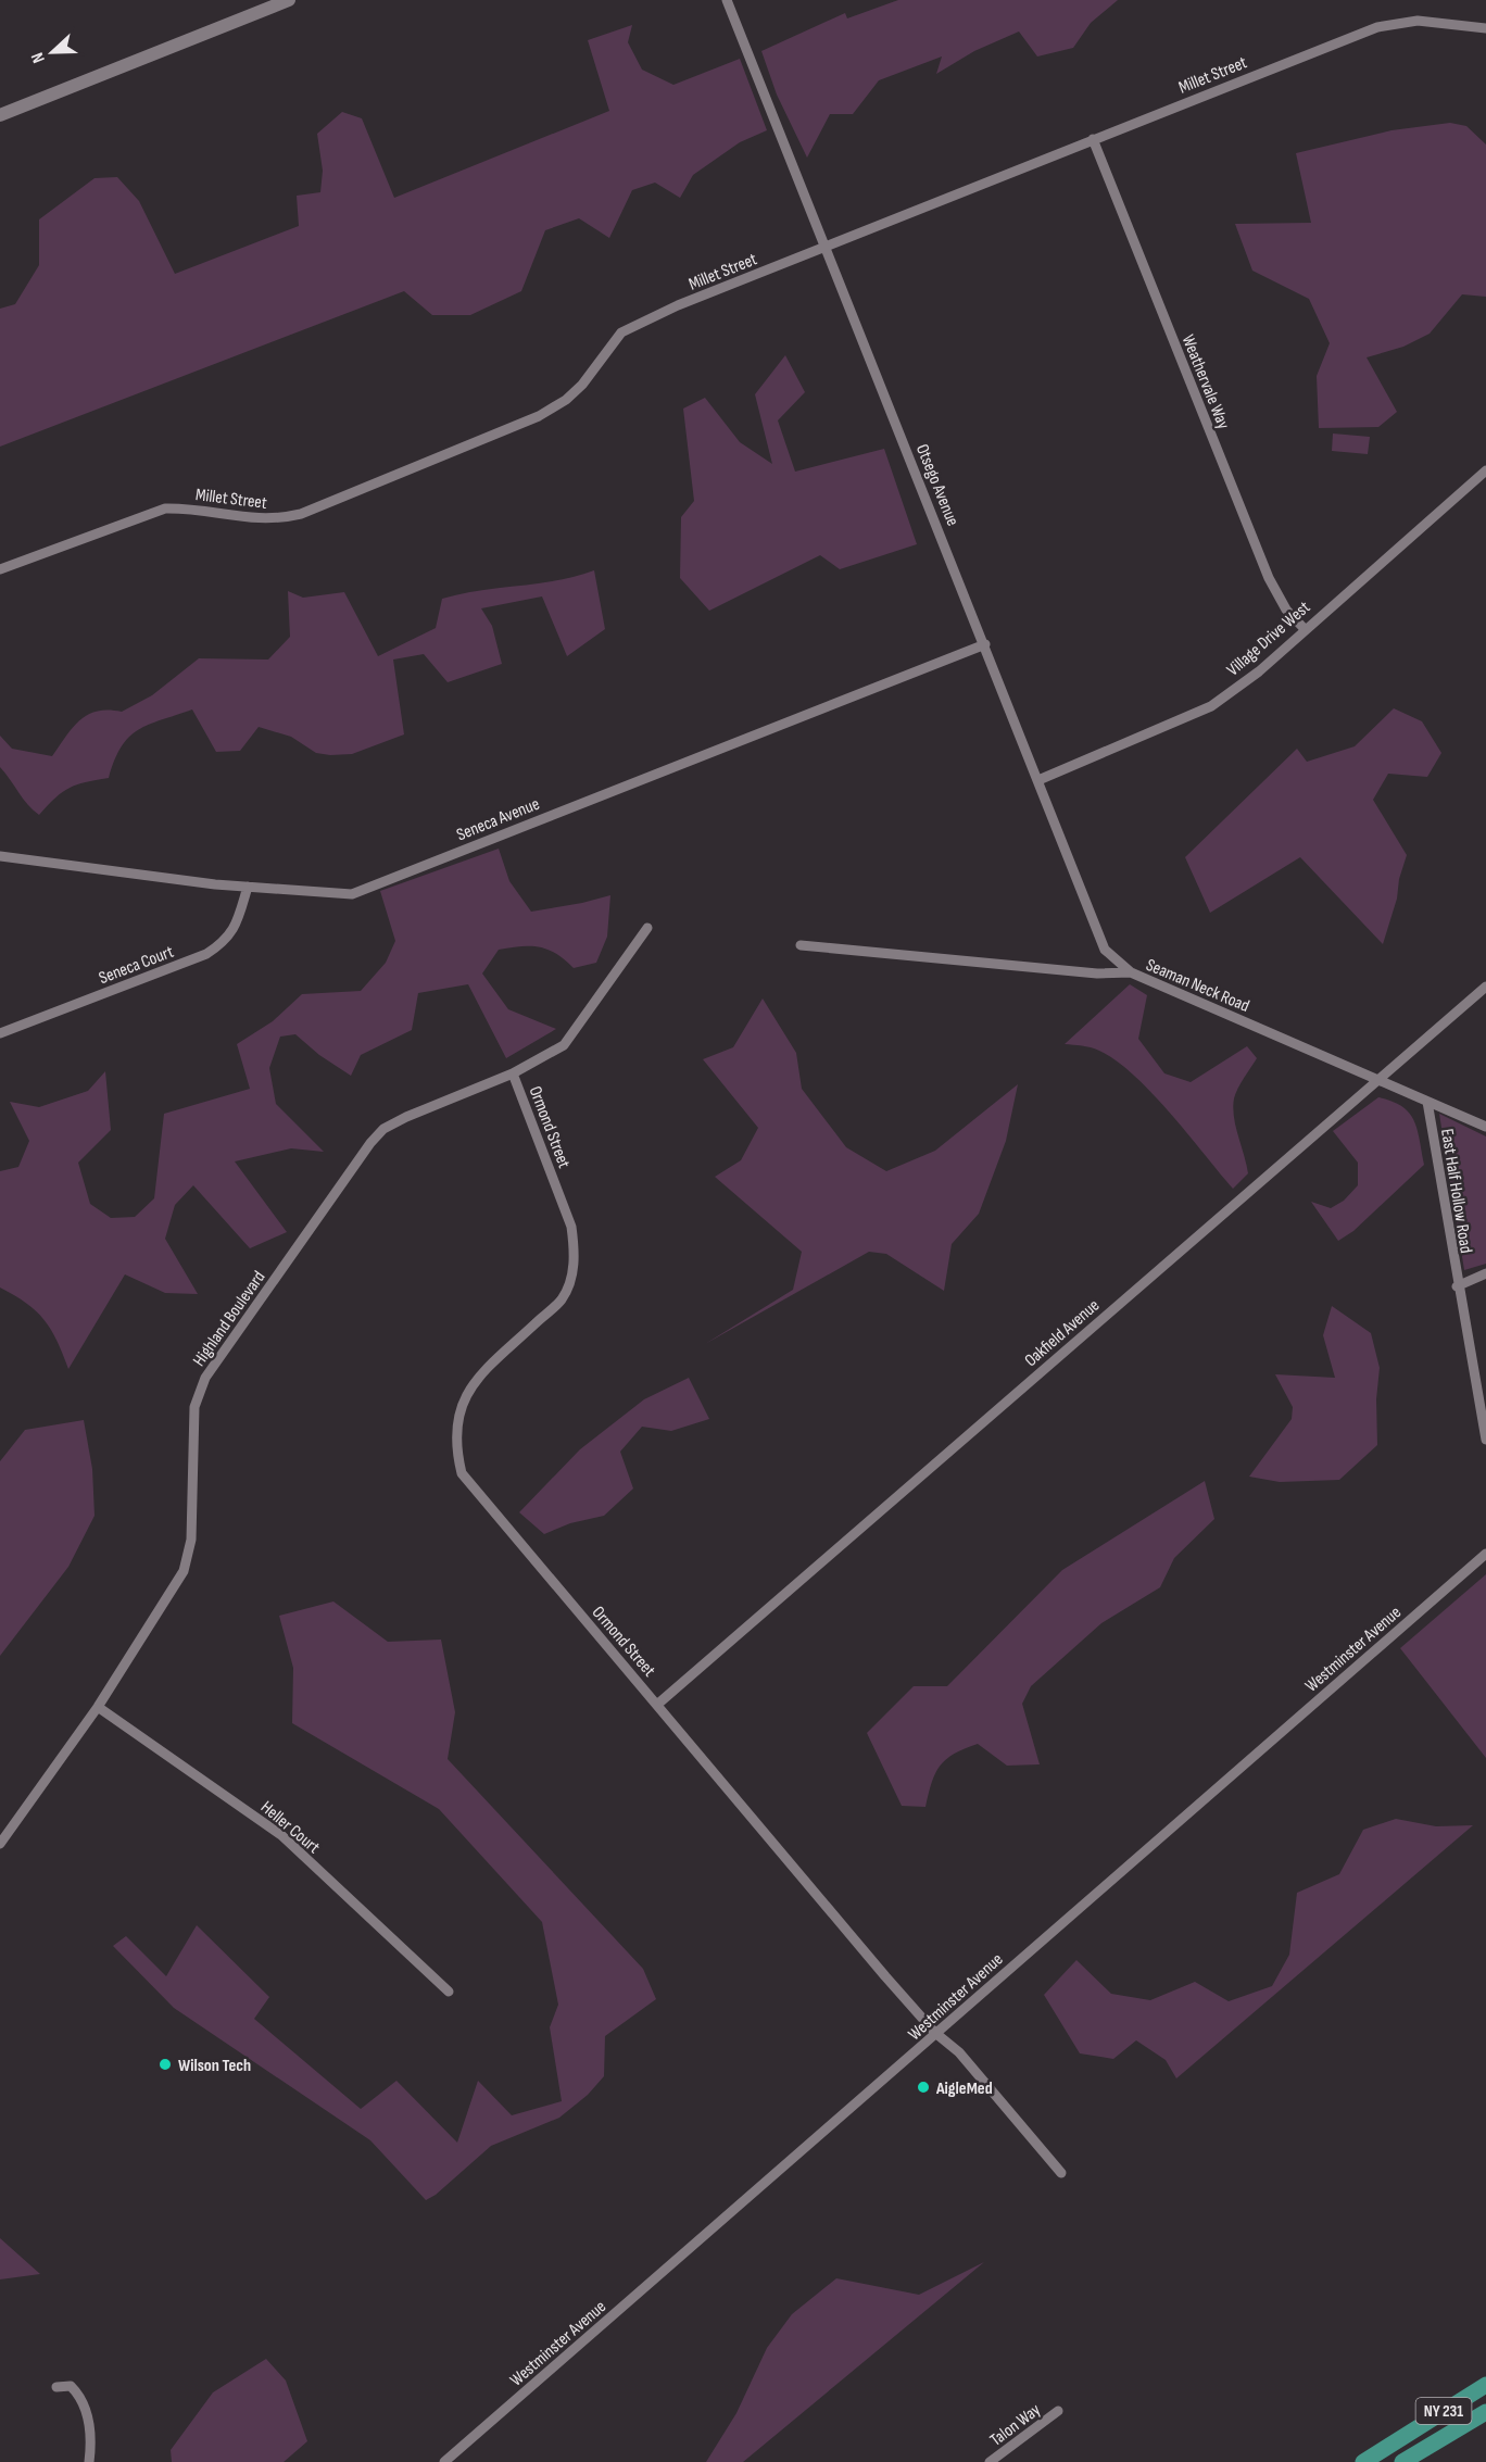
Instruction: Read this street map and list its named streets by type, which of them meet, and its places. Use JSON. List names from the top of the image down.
{
  "streets": {
    "main road": ["NY 231"],
    "street": [
      "Millet Street",
      "Weathervale Way",
      "Otsego Avenue",
      "Village Drive West",
      "Seneca Avenue",
      "Seneca Court",
      "Seaman Neck Road",
      "Ormond Street",
      "East Half Hollow Road",
      "Highland Boulevard",
      "Oakfield Avenue",
      "Westminster Avenue",
      "Heller Court",
      "Talon Way"
    ]
  },
  "crossings": [
    ["Millet Street", "Weathervale Way"],
    ["Millet Street", "Otsego Avenue"],
    ["Weathervale Way", "Village Drive West"],
    ["Otsego Avenue", "Village Drive West"],
    ["Otsego Avenue", "Seneca Avenue"],
    ["Otsego Avenue", "Seaman Neck Road"],
    ["Seneca Avenue", "Seneca Court"],
    ["Seaman Neck Road", "East Half Hollow Road"],
    ["Seaman Neck Road", "Oakfield Avenue"],
    ["Ormond Street", "Highland Boulevard"],
    ["Ormond Street", "Oakfield Avenue"],
    ["Ormond Street", "Westminster Avenue"],
    ["Highland Boulevard", "Heller Court"]
  ],
  "places": ["Wilson Tech", "AigleMed"],
  "north": "left"
}
